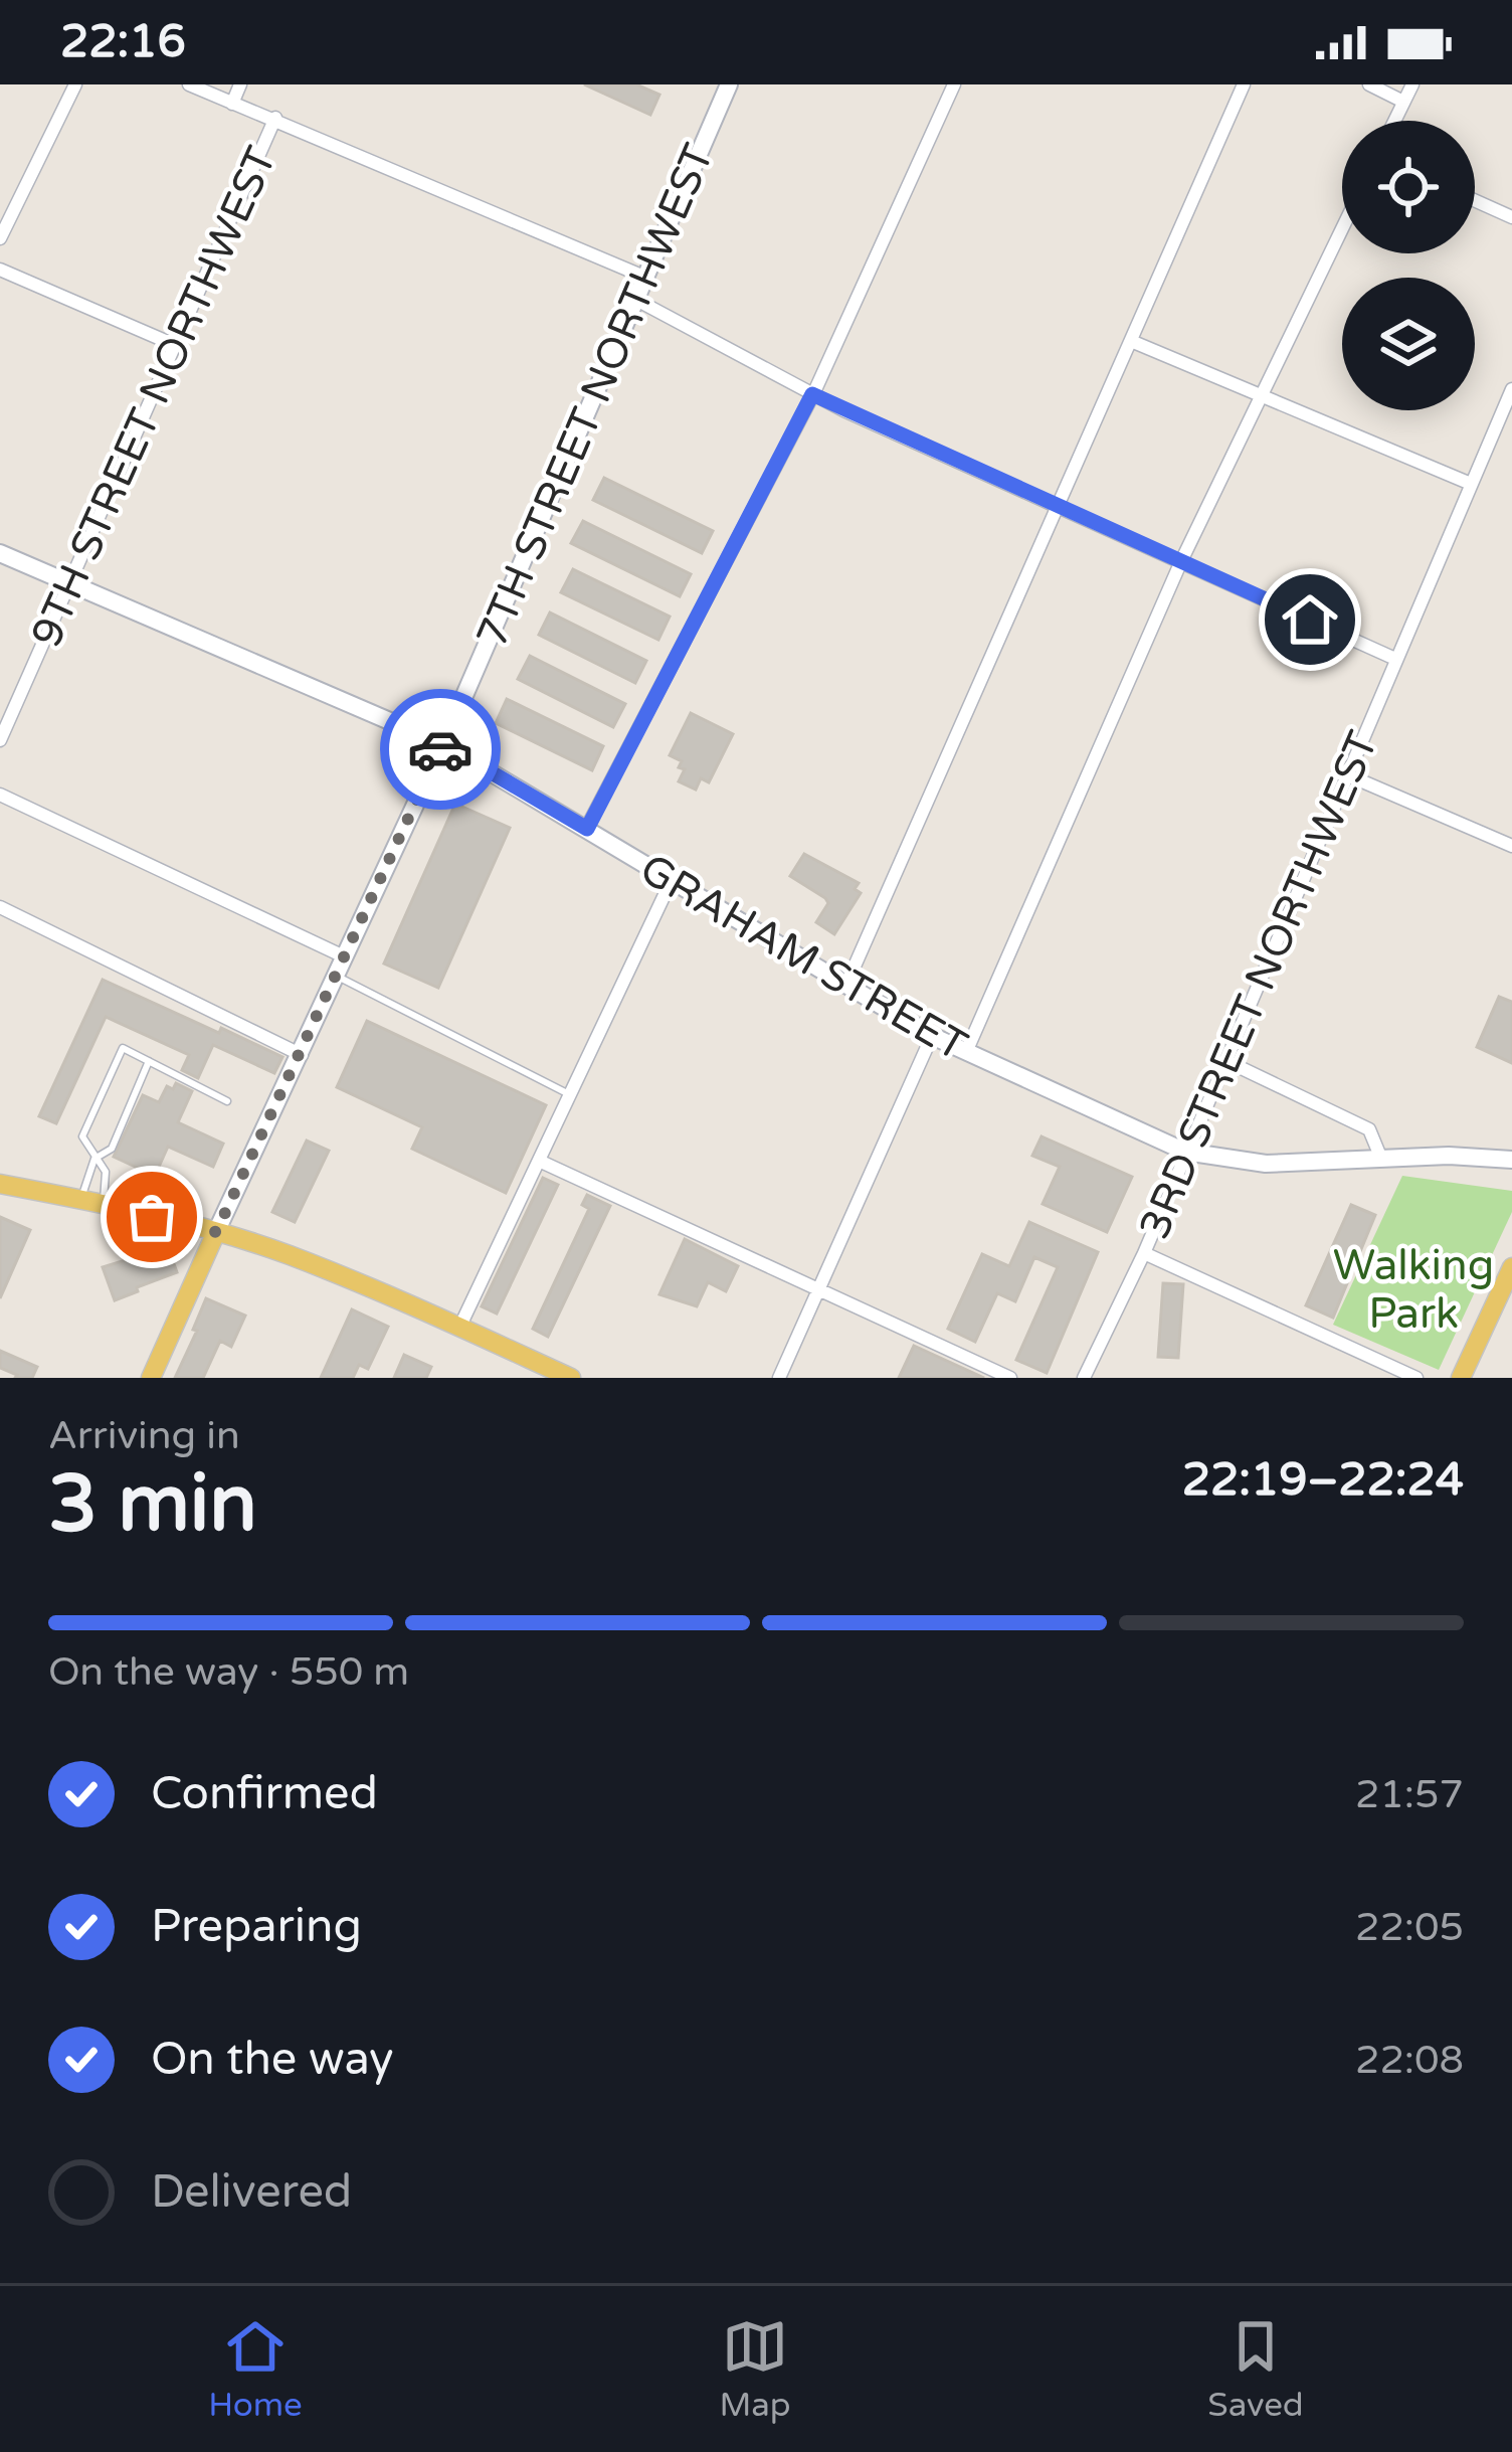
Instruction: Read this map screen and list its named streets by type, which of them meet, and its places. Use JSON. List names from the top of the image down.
{
  "streets": {
    "street": [
      "7TH STREET NORTHWEST",
      "9TH STREET NORTHWEST",
      "GRAHAM STREET",
      "3RD STREET NORTHWEST"
    ]
  },
  "crossings": [
    ["7TH STREET NORTHWEST", "GRAHAM STREET"],
    ["9TH STREET NORTHWEST", "GRAHAM STREET"],
    ["GRAHAM STREET", "3RD STREET NORTHWEST"]
  ],
  "parks": ["Walking Park"],
  "page": {
    "status": "22:16",
    "heading": ["3 min", "Arriving in", "22:19–22:24"],
    "bar": "On the way · 550 m",
    "list": [
      ["Confirmed", "21:57"],
      ["Preparing", "22:05"],
      ["On the way", "22:08"],
      "Delivered"
    ],
    "tabs": ["Home", "Map", "Saved"]
  }
}
